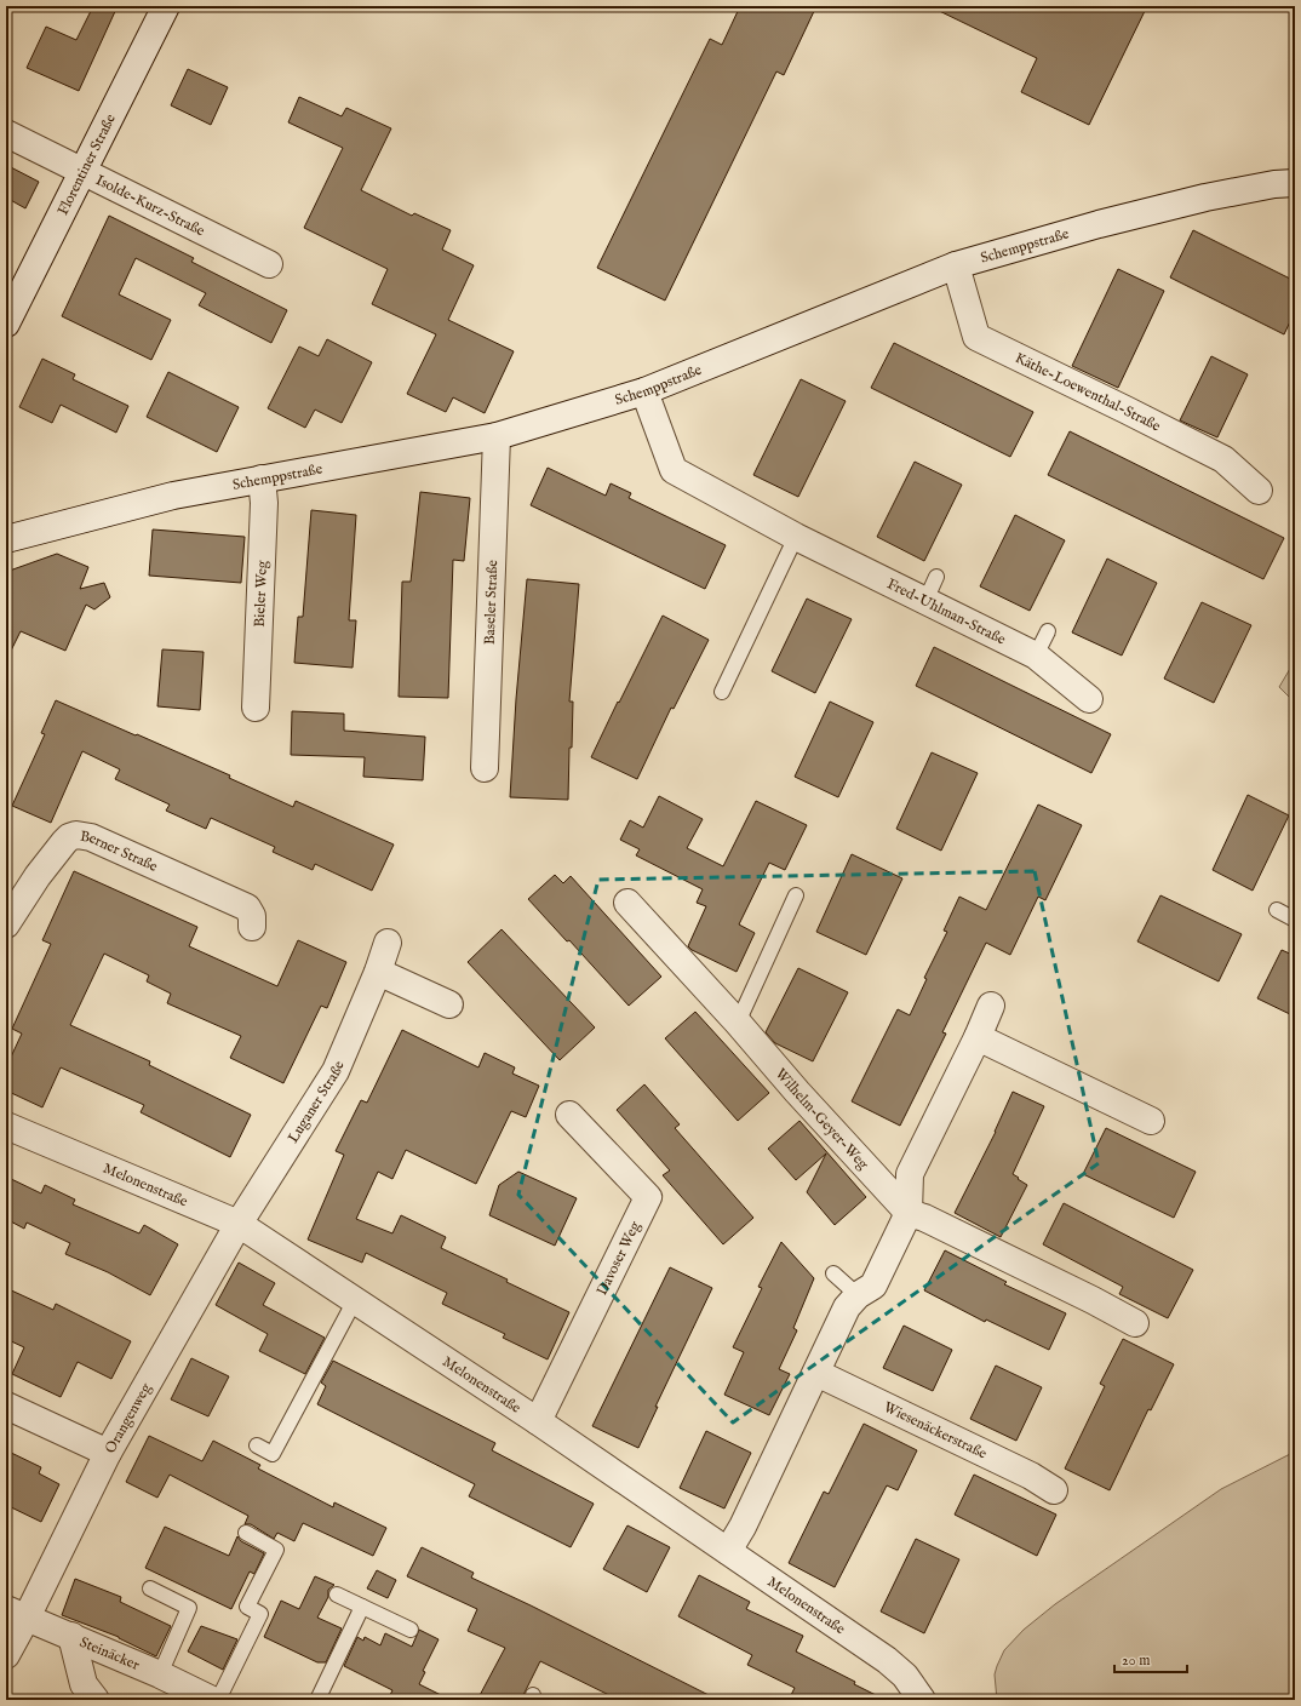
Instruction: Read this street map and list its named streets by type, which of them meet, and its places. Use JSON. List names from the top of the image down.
{
  "streets": {
    "street": [
      "Florentiner Straße",
      "Isolde-Kurz-Straße",
      "Schemppstraße",
      "Käthe-Loewenthal-Straße",
      "Bieler Weg",
      "Baseler Straße",
      "Fred-Uhlman-Straße",
      "Berner Straße",
      "Luganer Straße",
      "Wilhelm-Geyer-Weg",
      "Melonenstraße",
      "Davoser Weg",
      "Orangenweg",
      "Wiesenäckerstraße",
      "Steinäcker"
    ]
  },
  "crossings": [
    ["Florentiner Straße", "Isolde-Kurz-Straße"],
    ["Schemppstraße", "Käthe-Loewenthal-Straße"],
    ["Schemppstraße", "Bieler Weg"],
    ["Schemppstraße", "Baseler Straße"],
    ["Schemppstraße", "Fred-Uhlman-Straße"],
    ["Luganer Straße", "Melonenstraße"],
    ["Luganer Straße", "Orangenweg"],
    ["Melonenstraße", "Davoser Weg"],
    ["Melonenstraße", "Orangenweg"],
    ["Orangenweg", "Steinäcker"]
  ],
  "scale_bar": "20 m"
}
